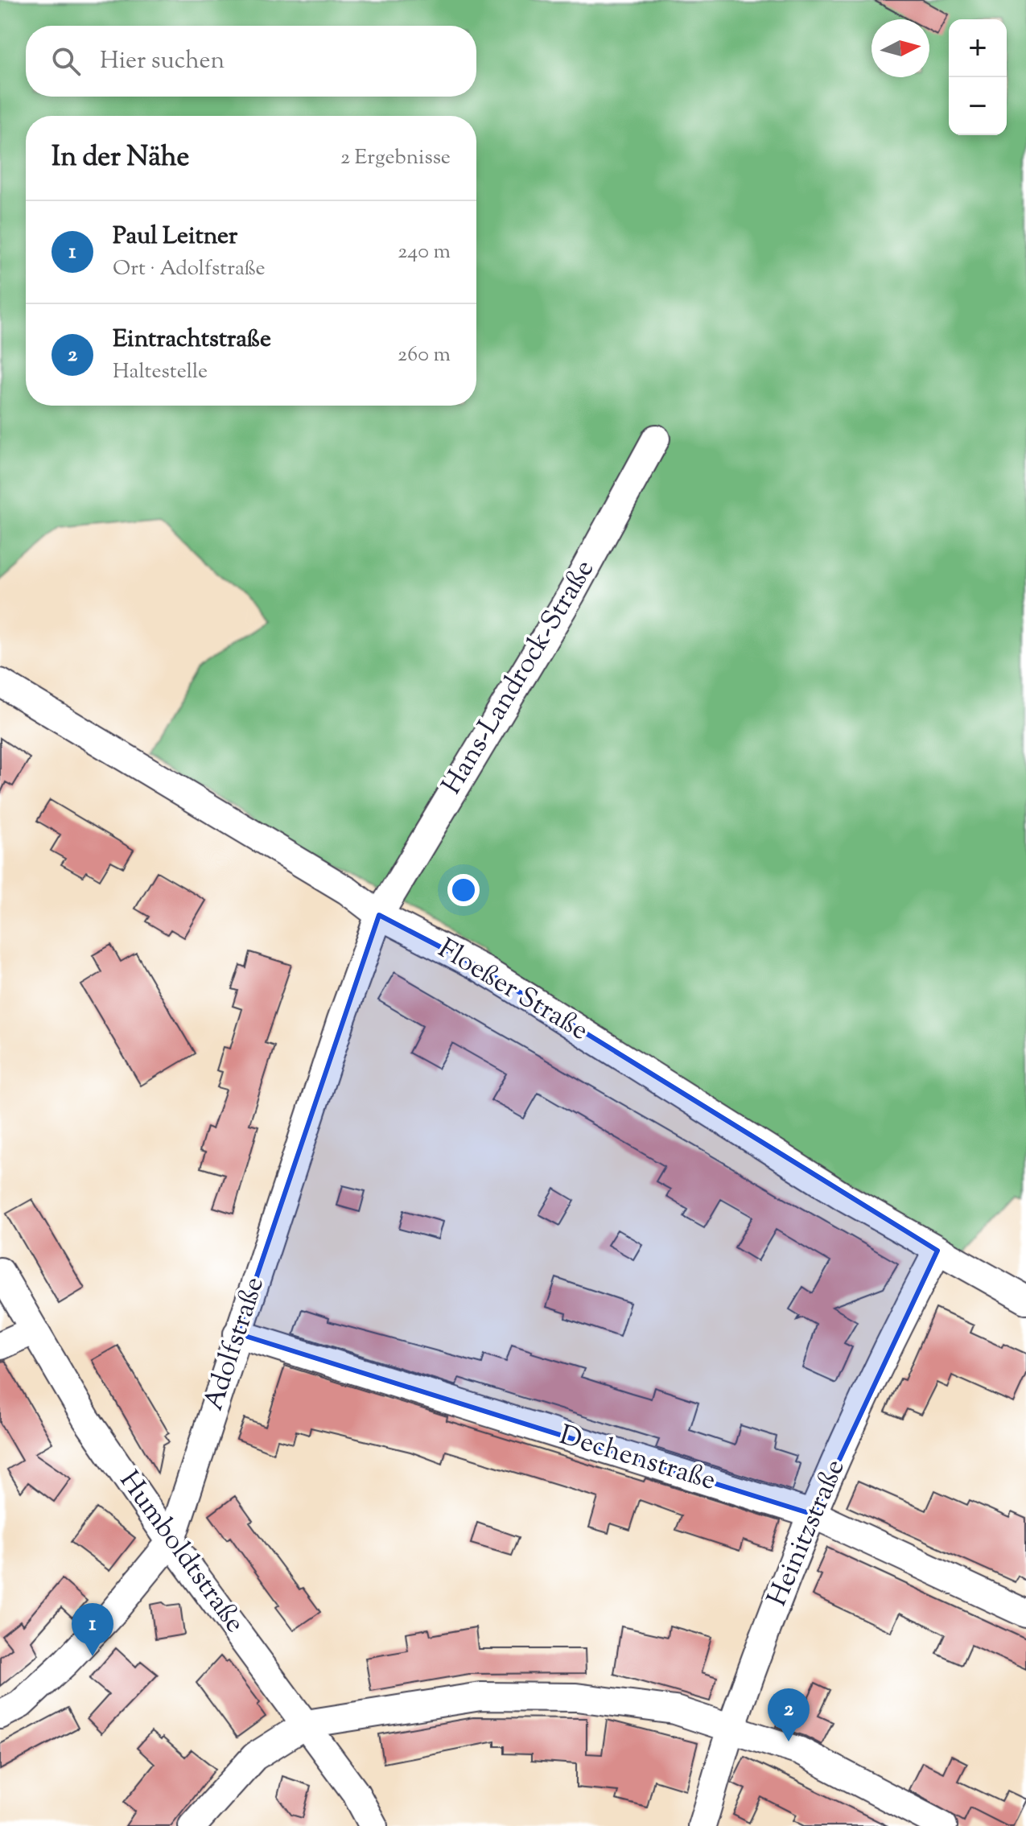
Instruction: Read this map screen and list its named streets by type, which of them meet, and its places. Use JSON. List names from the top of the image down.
{
  "streets": {
    "street": [
      "Hans-Landrock-Straße",
      "Floeßer Straße",
      "Adolfstraße",
      "Dechenstraße",
      "Heinitzstraße",
      "Humboldtstraße"
    ]
  },
  "crossings": [
    ["Hans-Landrock-Straße", "Floeßer Straße"],
    ["Hans-Landrock-Straße", "Adolfstraße"],
    ["Floeßer Straße", "Adolfstraße"],
    ["Floeßer Straße", "Heinitzstraße"],
    ["Adolfstraße", "Dechenstraße"],
    ["Adolfstraße", "Humboldtstraße"],
    ["Dechenstraße", "Heinitzstraße"]
  ],
  "north": "right",
  "page": {
    "map_buttons": ["+", "−"],
    "search": "Hier suchen",
    "heading": ["In der Nähe", "2 Ergebnisse"],
    "list": [
      {
        "mark": "1",
        "name": "Paul Leitner",
        "note": "Ort · Adolfstraße",
        "value": "240 m"
      },
      {
        "mark": "2",
        "name": "Eintrachtstraße",
        "note": "Haltestelle",
        "value": "260 m"
      }
    ],
    "pins": ["1", "2"]
  }
}
